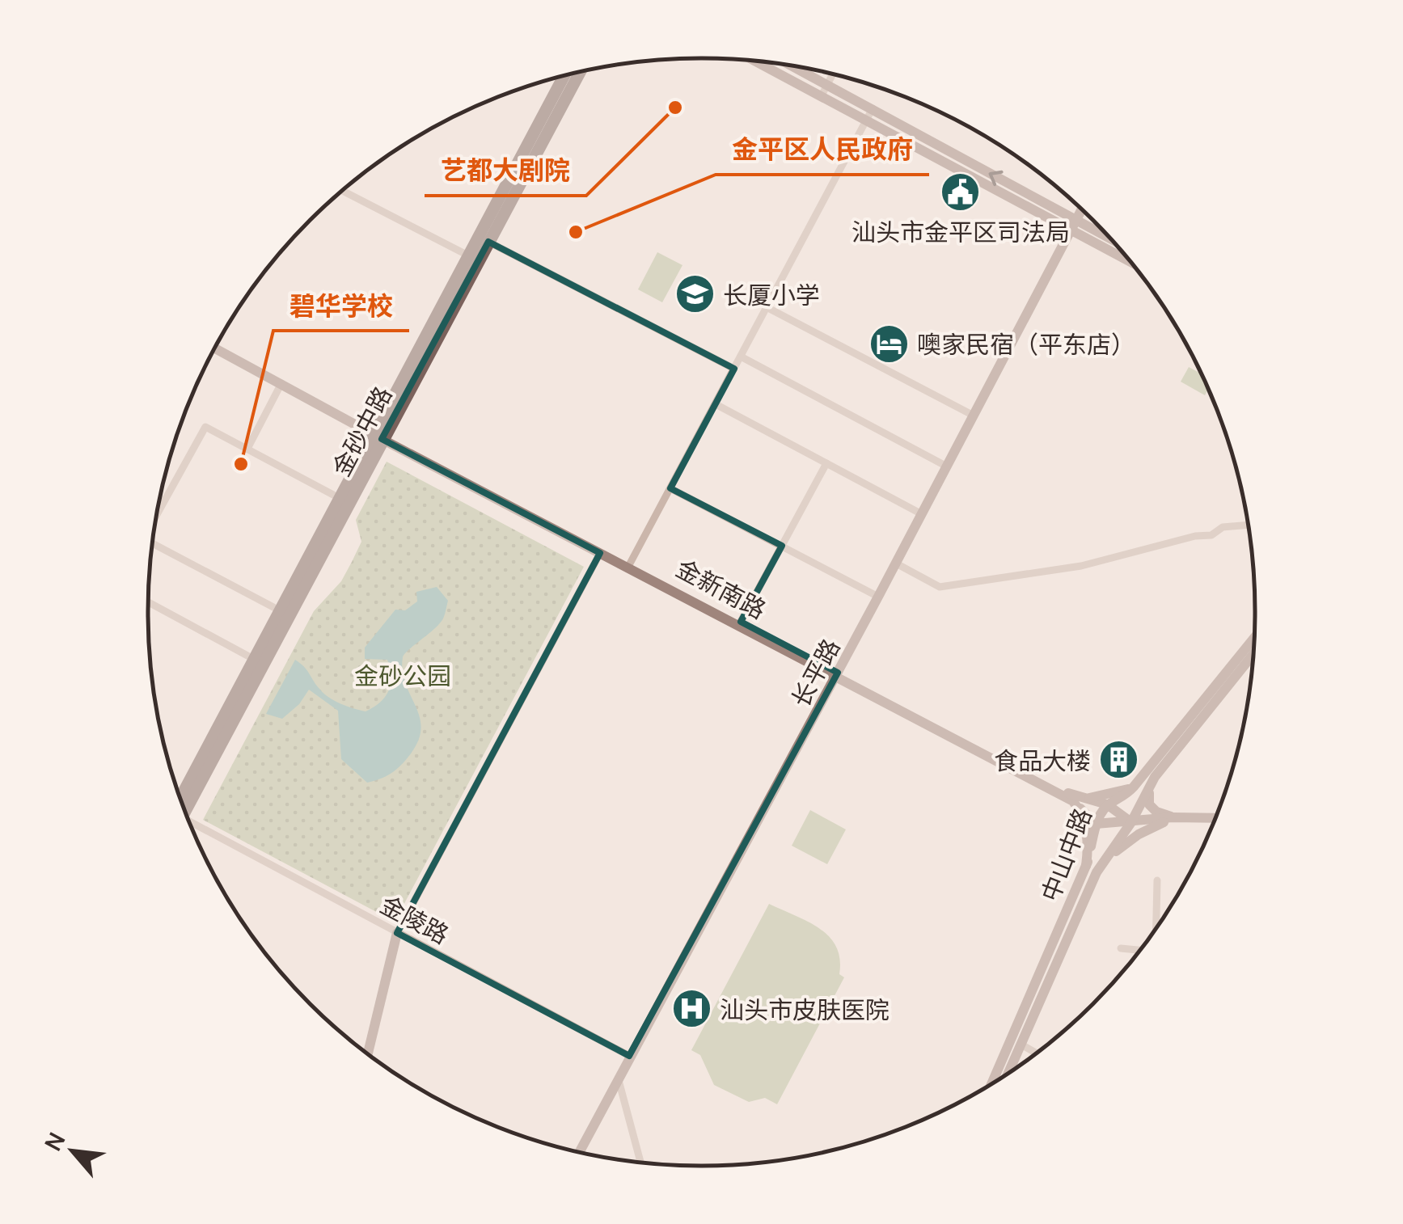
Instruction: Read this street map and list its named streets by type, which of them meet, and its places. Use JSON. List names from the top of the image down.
{
  "streets": {
    "main road": ["金砂中路"],
    "street": [
      "金新南路",
      "长平路",
      "中山中路",
      "金陵路"
    ]
  },
  "crossings": [
    ["金砂中路", "金新南路"],
    ["金新南路", "长平路"],
    ["金新南路", "中山中路"],
    ["长平路", "金陵路"]
  ],
  "parks": ["金砂公园"],
  "places": {
    "other": ["艺都大剧院", "金平区人民政府", "碧华学校"],
    "public building": ["汕头市金平区司法局"],
    "school or university": ["长厦小学"],
    "hotel": ["噢家民宿（平东店）"],
    "building": ["食品大楼"],
    "hospital": ["汕头市皮肤医院"]
  },
  "north": "top left"
}
